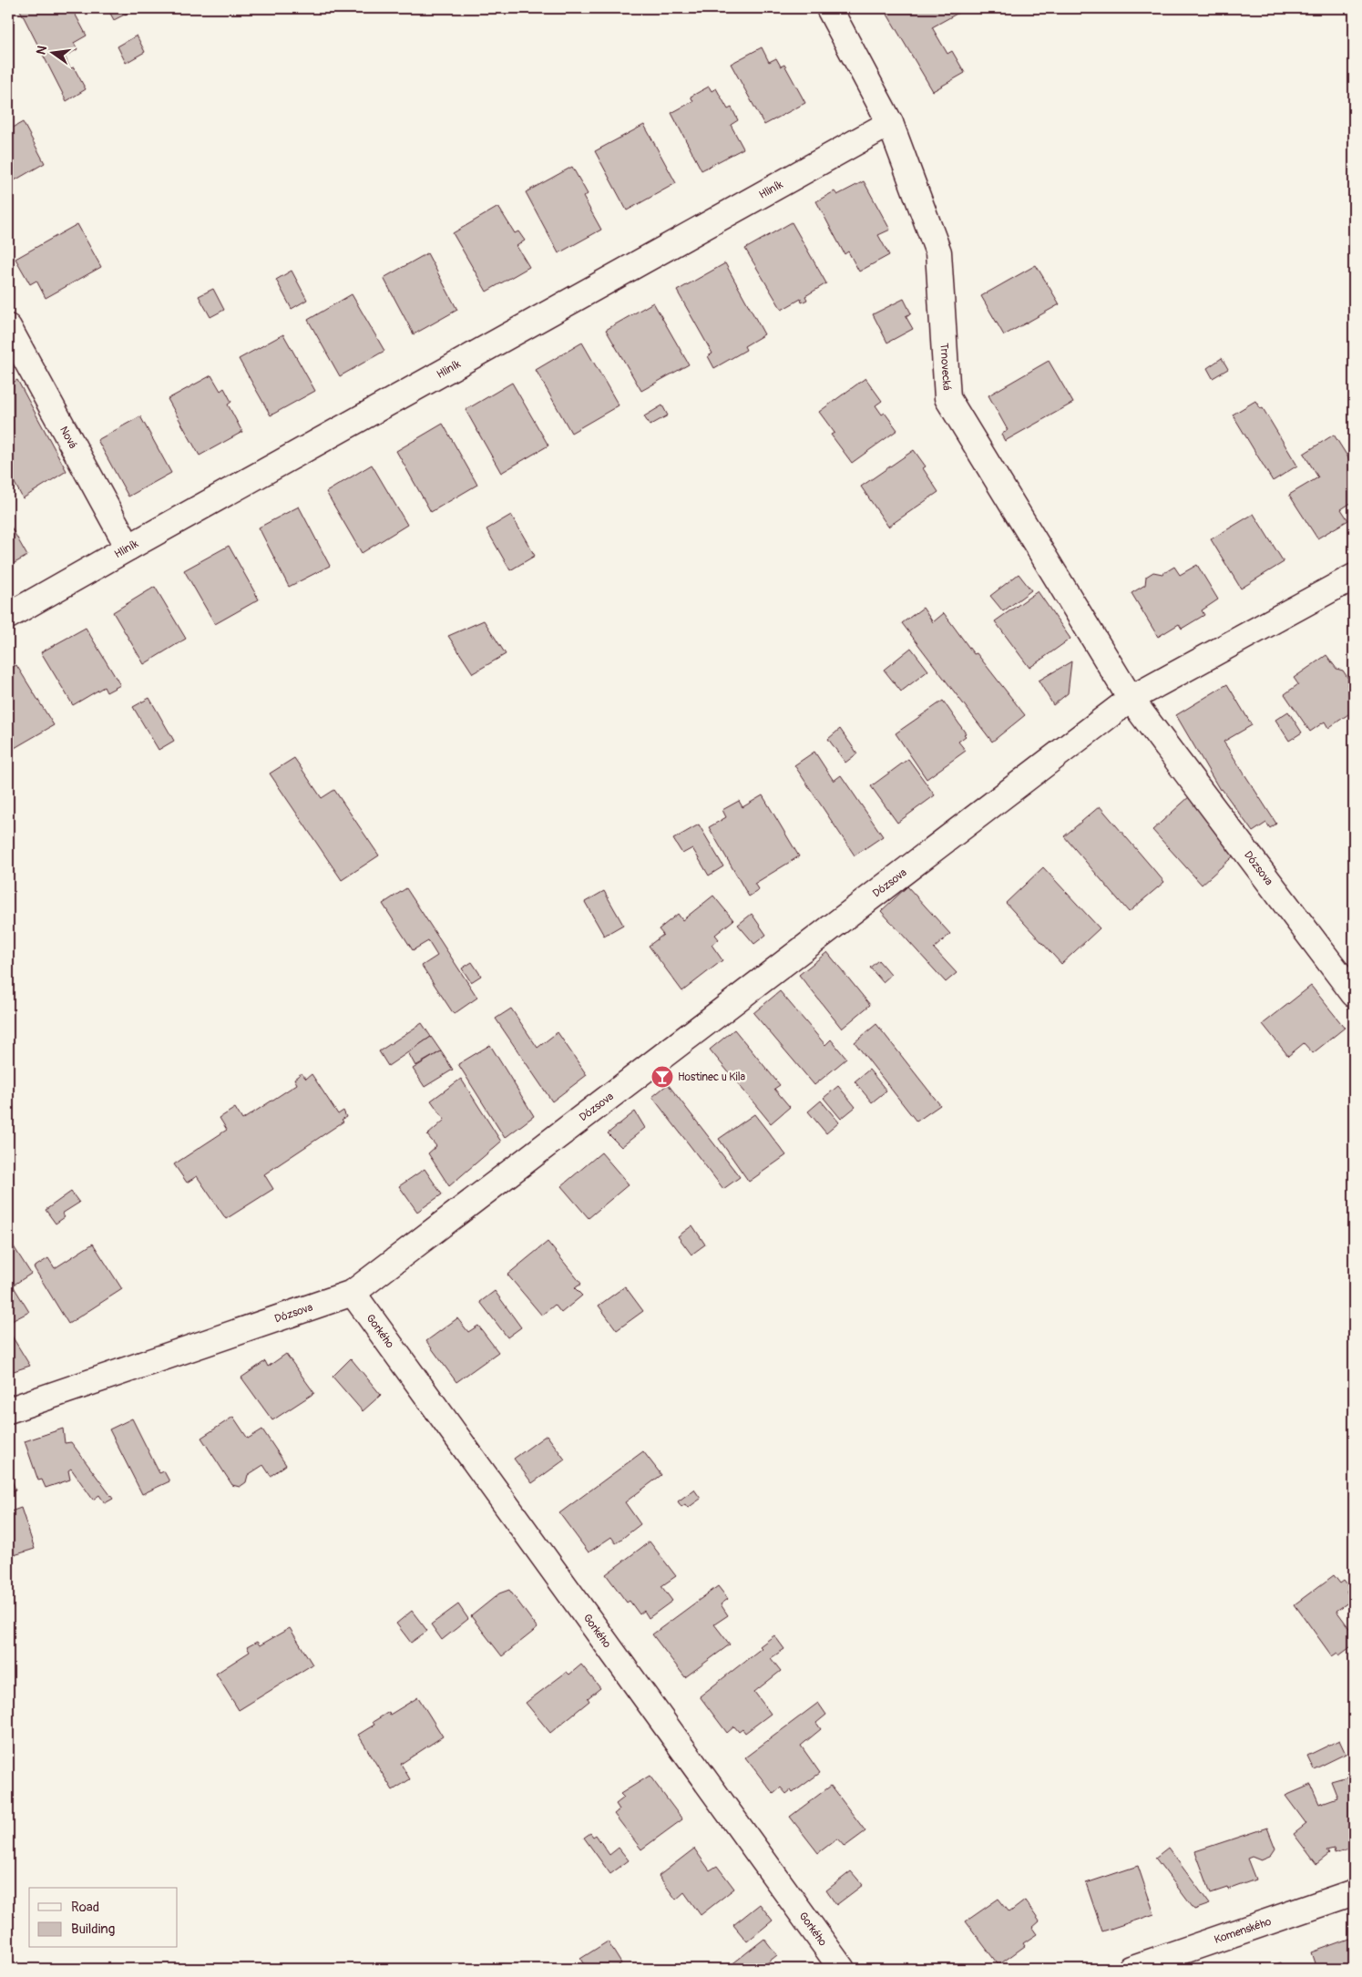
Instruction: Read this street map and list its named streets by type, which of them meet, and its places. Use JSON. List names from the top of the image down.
{
  "streets": {
    "street": [
      "Hliník",
      "Trnovecká",
      "Nová",
      "Dózsova",
      "Gorkého",
      "Komenského"
    ]
  },
  "crossings": [
    ["Hliník", "Trnovecká"],
    ["Hliník", "Nová"],
    ["Trnovecká", "Dózsova"],
    ["Dózsova", "Gorkého"]
  ],
  "places": {
    "bar": ["Hostinec u Kila"]
  },
  "legend": ["Road", "Building"],
  "north": "left"
}
